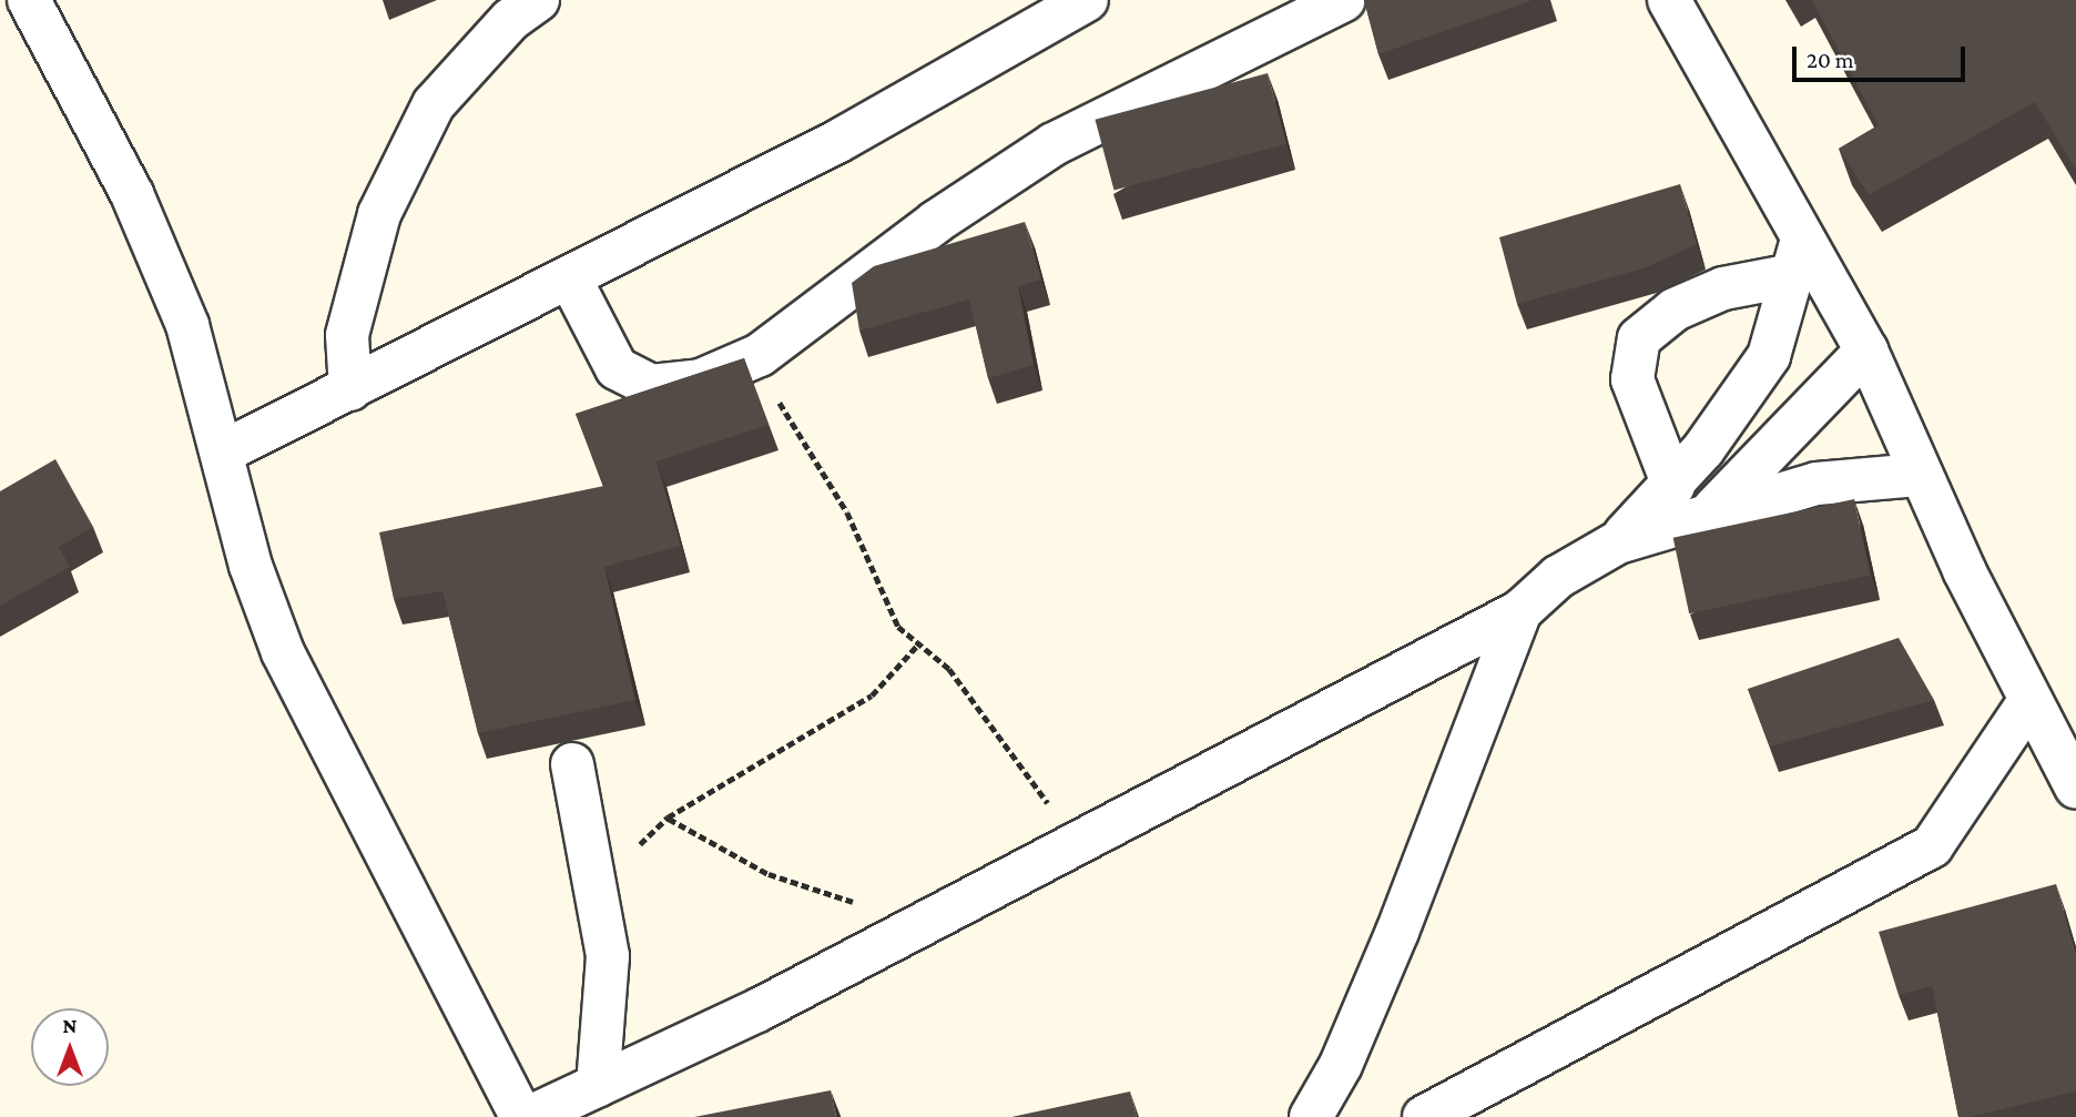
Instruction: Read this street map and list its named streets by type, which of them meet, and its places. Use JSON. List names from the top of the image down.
{
  "scale_bar": "20 m",
  "north": "top"
}
